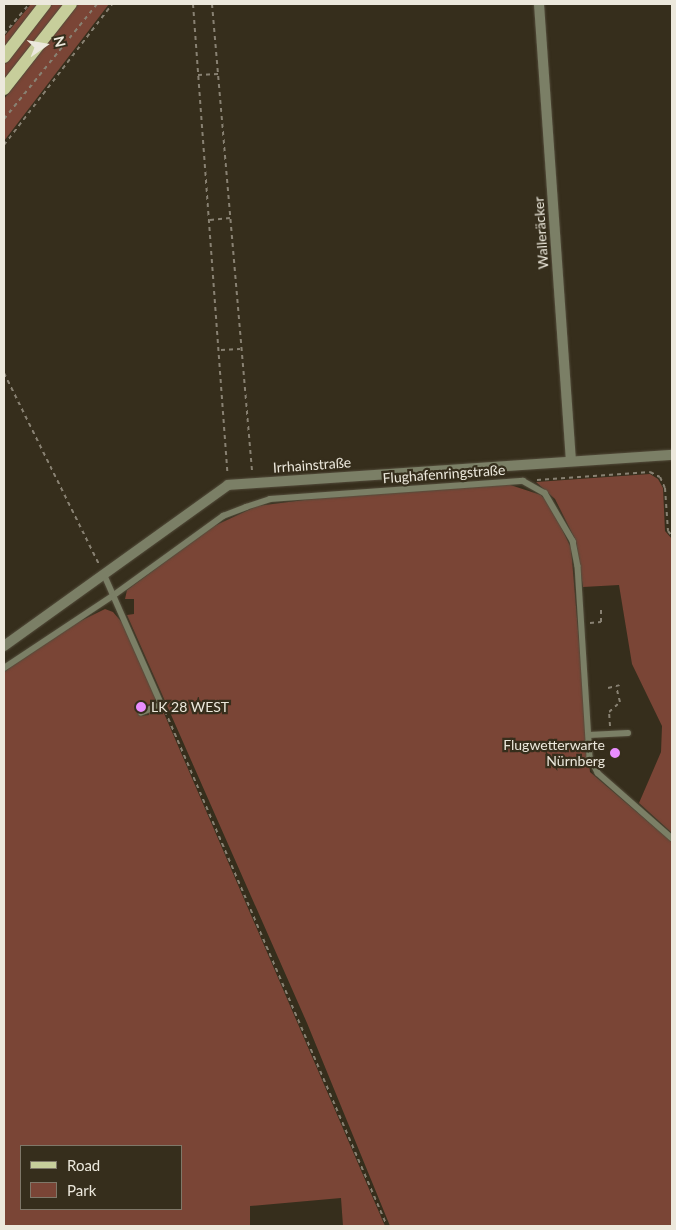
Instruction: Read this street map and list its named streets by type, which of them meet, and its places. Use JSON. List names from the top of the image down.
{
  "streets": {
    "street": ["Walleräcker", "Irrhainstraße"],
    "lane": ["Flughafenringstraße"]
  },
  "crossings": [
    ["Walleräcker", "Irrhainstraße"]
  ],
  "places": ["LK 28 WEST", "Flugwetterwarte Nürnberg"],
  "legend": ["Road", "Park"],
  "north": "right"
}
